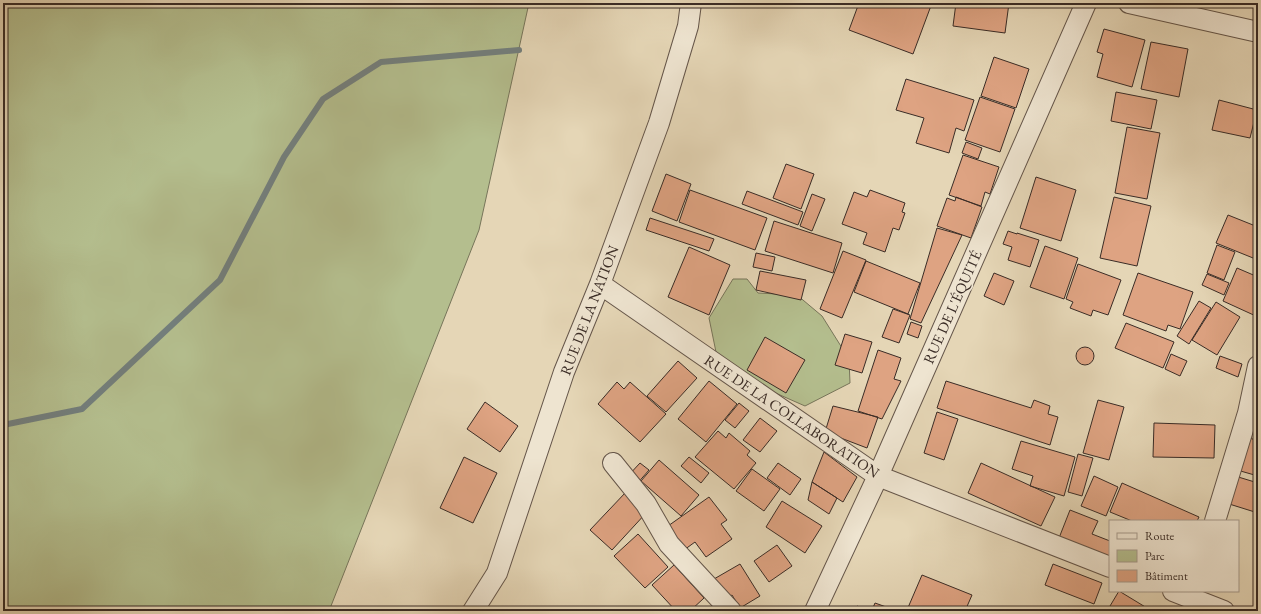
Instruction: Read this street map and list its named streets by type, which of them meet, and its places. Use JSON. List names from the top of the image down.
{
  "streets": {
    "street": ["RUE DE L'ÉQUITÉ", "RUE DE LA NATION", "RUE DE LA COLLABORATION"]
  },
  "crossings": [
    ["RUE DE L'ÉQUITÉ", "RUE DE LA COLLABORATION"],
    ["RUE DE LA NATION", "RUE DE LA COLLABORATION"]
  ],
  "legend": ["Route", "Parc", "Bâtiment"]
}
